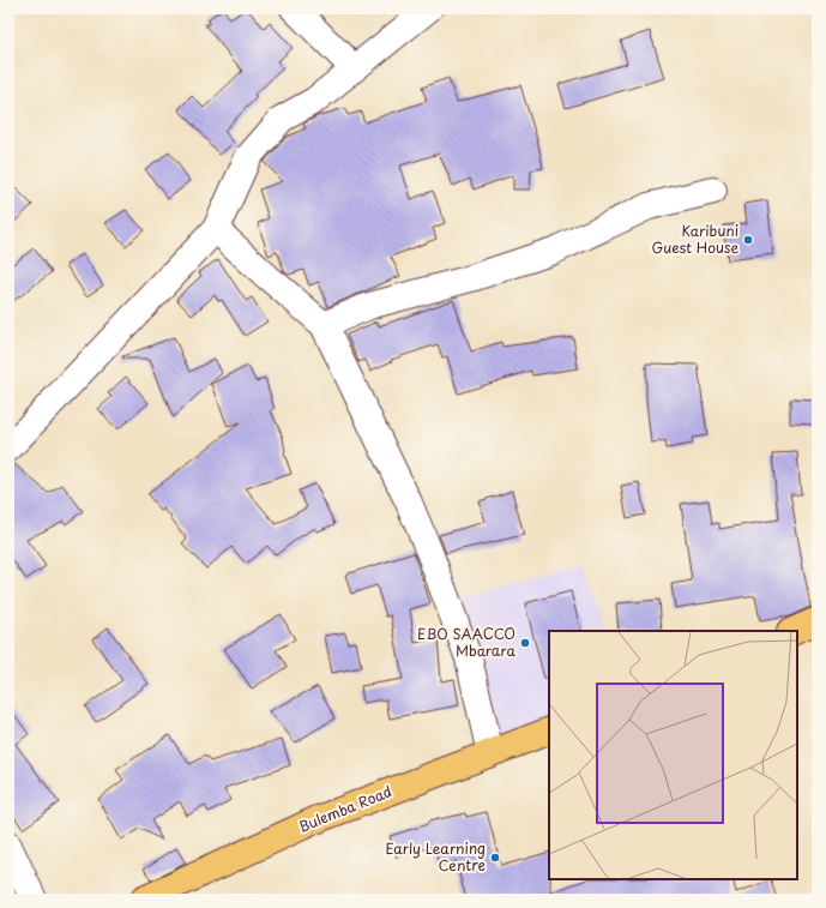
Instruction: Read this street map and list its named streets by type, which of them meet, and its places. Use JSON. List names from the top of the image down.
{
  "streets": {
    "main road": ["Bulemba Road"]
  },
  "places": ["Karibuni Guest House", "EBO SAACCO Mbarara", "Early Learning Centre"]
}
